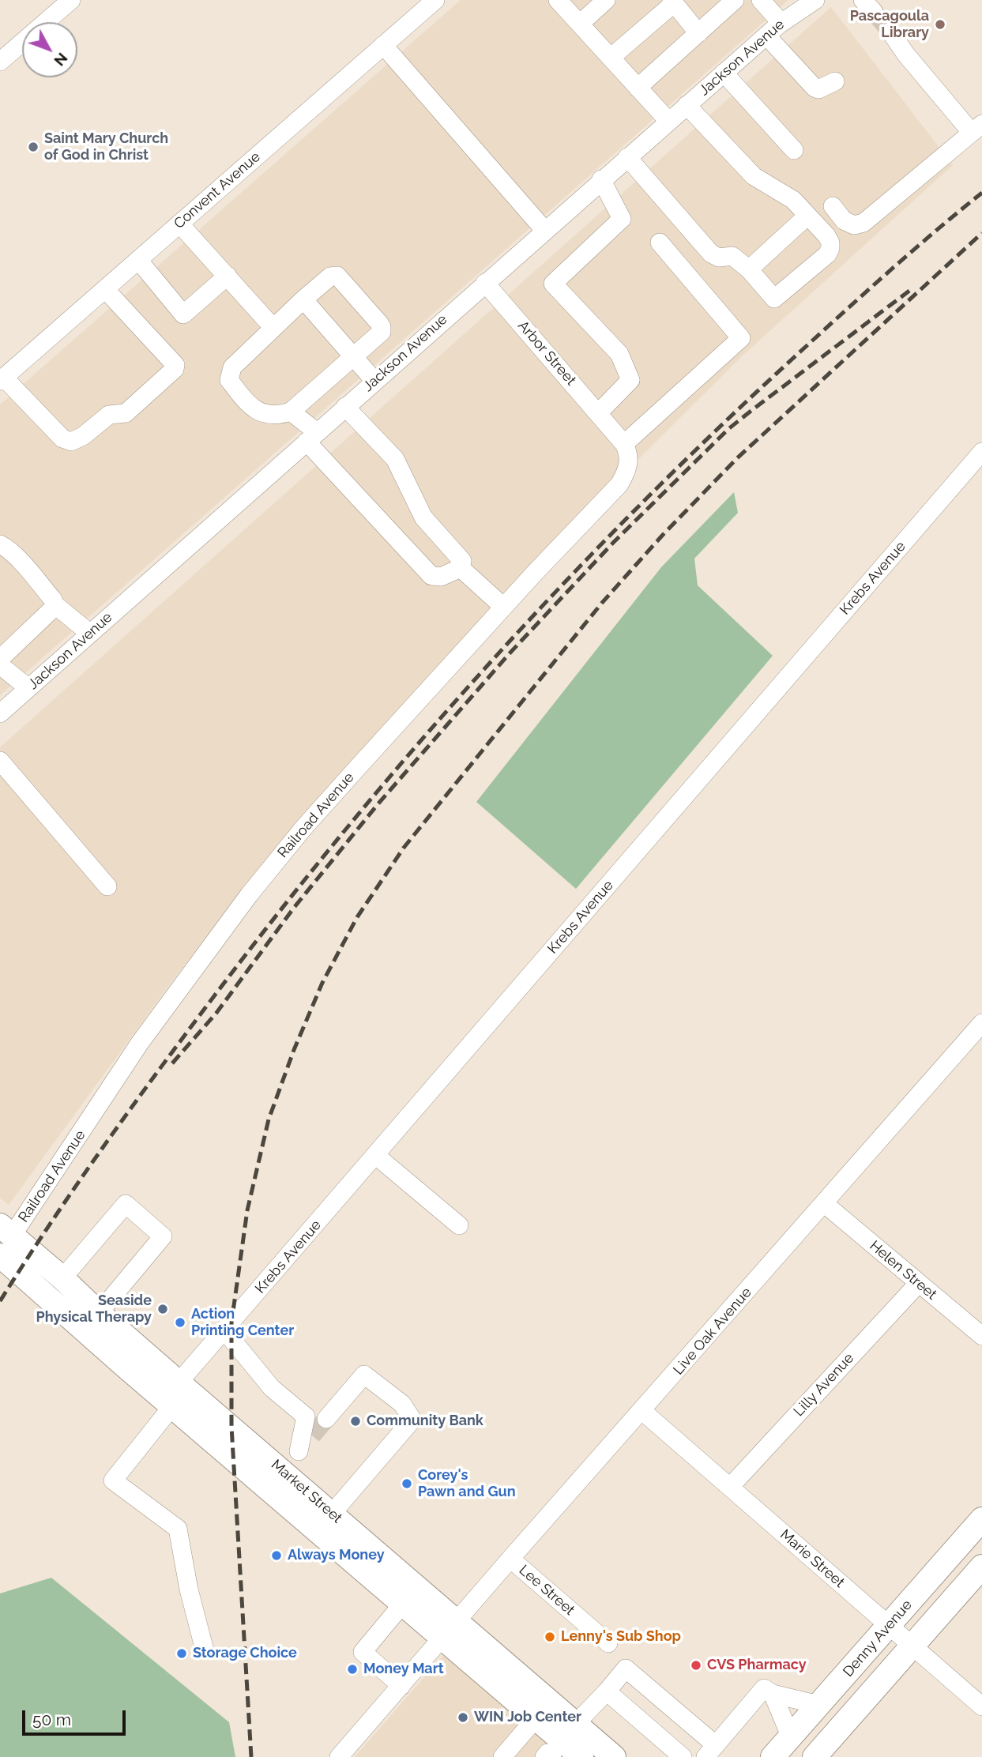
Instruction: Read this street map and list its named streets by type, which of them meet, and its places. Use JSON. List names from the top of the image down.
{
  "streets": {
    "main road": ["Market Street", "Denny Avenue"],
    "street": [
      "Jackson Avenue",
      "Convent Avenue",
      "Arbor Street",
      "Krebs Avenue",
      "Railroad Avenue",
      "Helen Street",
      "Live Oak Avenue",
      "Lilly Avenue",
      "Marie Street",
      "Lee Street"
    ]
  },
  "crossings": [
    ["Jackson Avenue", "Arbor Street"],
    ["Krebs Avenue", "Market Street"],
    ["Railroad Avenue", "Market Street"],
    ["Helen Street", "Live Oak Avenue"],
    ["Helen Street", "Lilly Avenue"],
    ["Live Oak Avenue", "Market Street"],
    ["Live Oak Avenue", "Marie Street"],
    ["Live Oak Avenue", "Lee Street"],
    ["Lilly Avenue", "Marie Street"],
    ["Marie Street", "Denny Avenue"]
  ],
  "places": [
    "Pascagoula Library",
    "Saint Mary Church of God in Christ",
    "Seaside Physical Therapy",
    "Action Printing Center",
    "Community Bank",
    "Corey's Pawn and Gun",
    "Always Money",
    "Lenny's Sub Shop",
    "Storage Choice",
    "CVS Pharmacy",
    "Money Mart",
    "WIN Job Center"
  ],
  "scale_bar": "50 m",
  "north": "bottom right"
}
